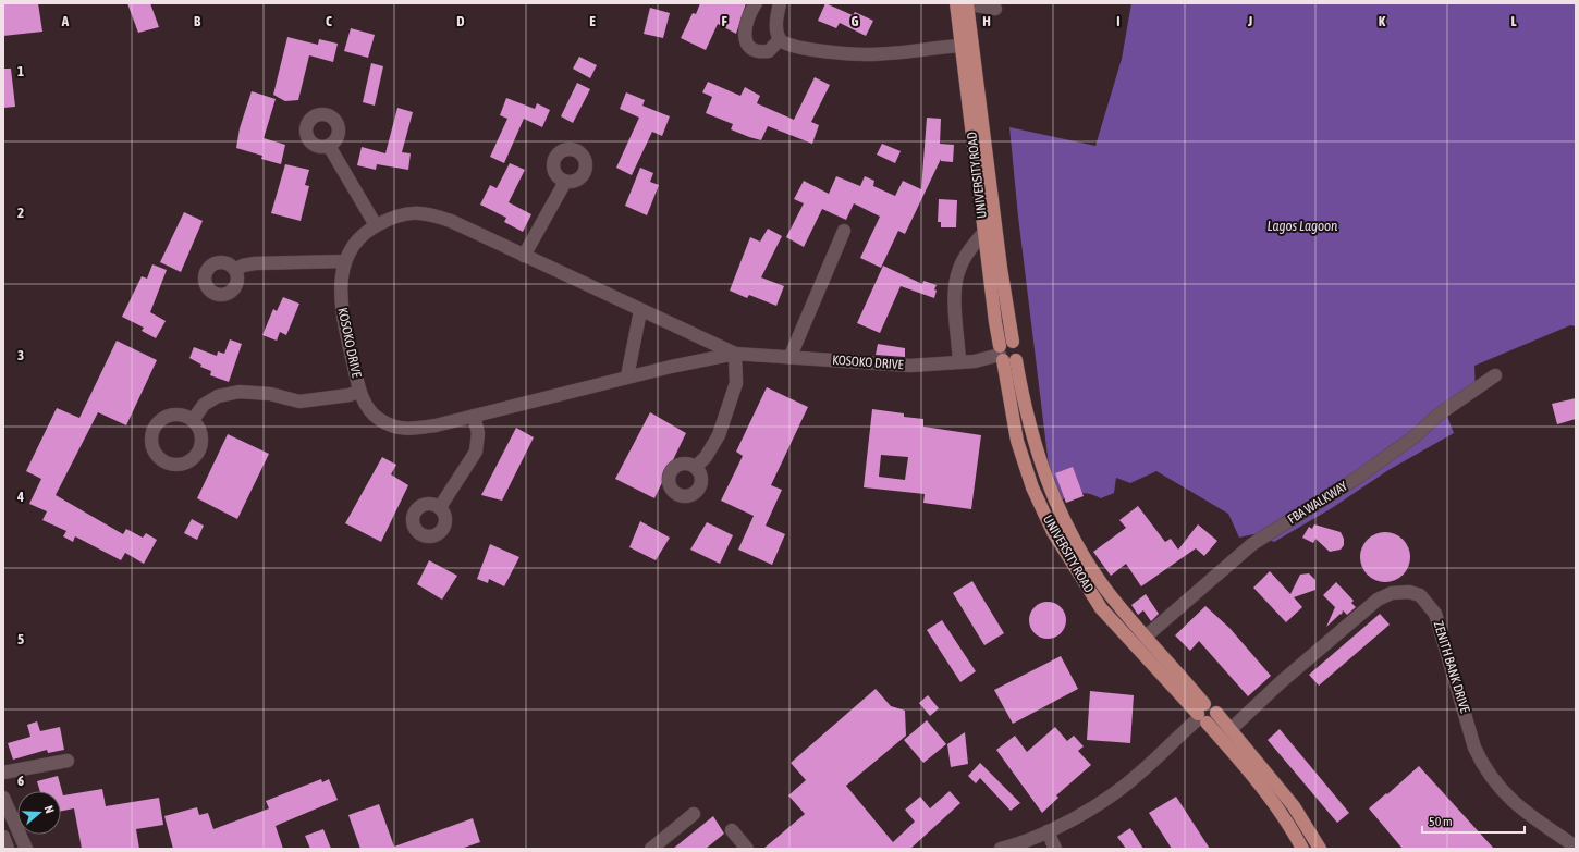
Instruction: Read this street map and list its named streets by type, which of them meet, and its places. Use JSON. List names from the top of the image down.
{
  "streets": {
    "main road": ["UNIVERSITY ROAD"],
    "street": ["KOSOKO DRIVE", "FBA WALKWAY", "ZENITH BANK DRIVE"]
  },
  "crossings": [
    ["UNIVERSITY ROAD", "KOSOKO DRIVE"],
    ["UNIVERSITY ROAD", "FBA WALKWAY"],
    ["UNIVERSITY ROAD", "ZENITH BANK DRIVE"]
  ],
  "water": ["Lagos Lagoon"],
  "scale_bar": "50 m",
  "north": "right",
  "grid": {
    "columns": [
      "A",
      "B",
      "C",
      "D",
      "E",
      "F",
      "G",
      "H",
      "I",
      "J",
      "K",
      "L"
    ],
    "rows": [
      "1",
      "2",
      "3",
      "4",
      "5",
      "6"
    ]
  }
}
